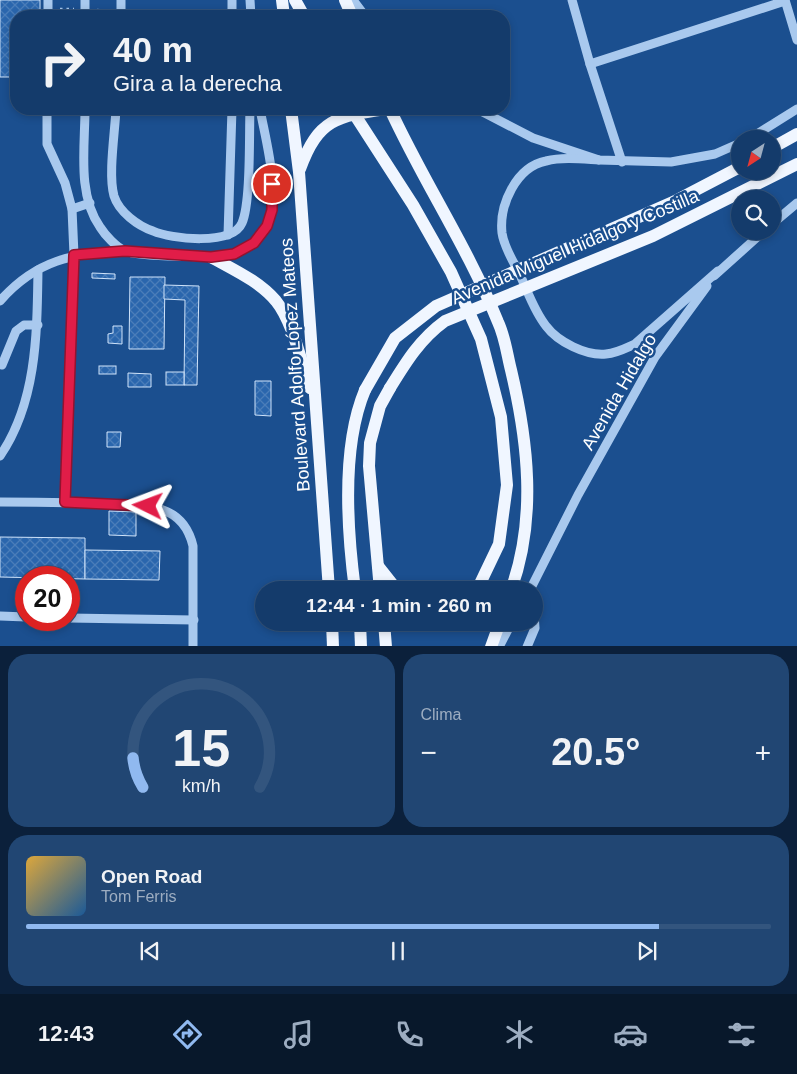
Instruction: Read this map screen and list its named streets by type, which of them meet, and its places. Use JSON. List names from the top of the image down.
{
  "streets": {
    "main road": ["Avenida Miguel Hidalgo y Costilla", "Boulevard Adolfo López Mateos"],
    "street": ["Avenida Hidalgo"]
  },
  "north": "bottom left",
  "page": {
    "turn": ["40 m", "Gira a la derecha"],
    "limit": "20",
    "trip": "12:44 · 1 min · 260 m",
    "tile": "Clima",
    "heat": ["−", "20.5°", "+"],
    "song": ["Open Road", "Tom Ferris"],
    "tabs": "12:43",
    "gauge": ["15", "km/h"]
  }
}
